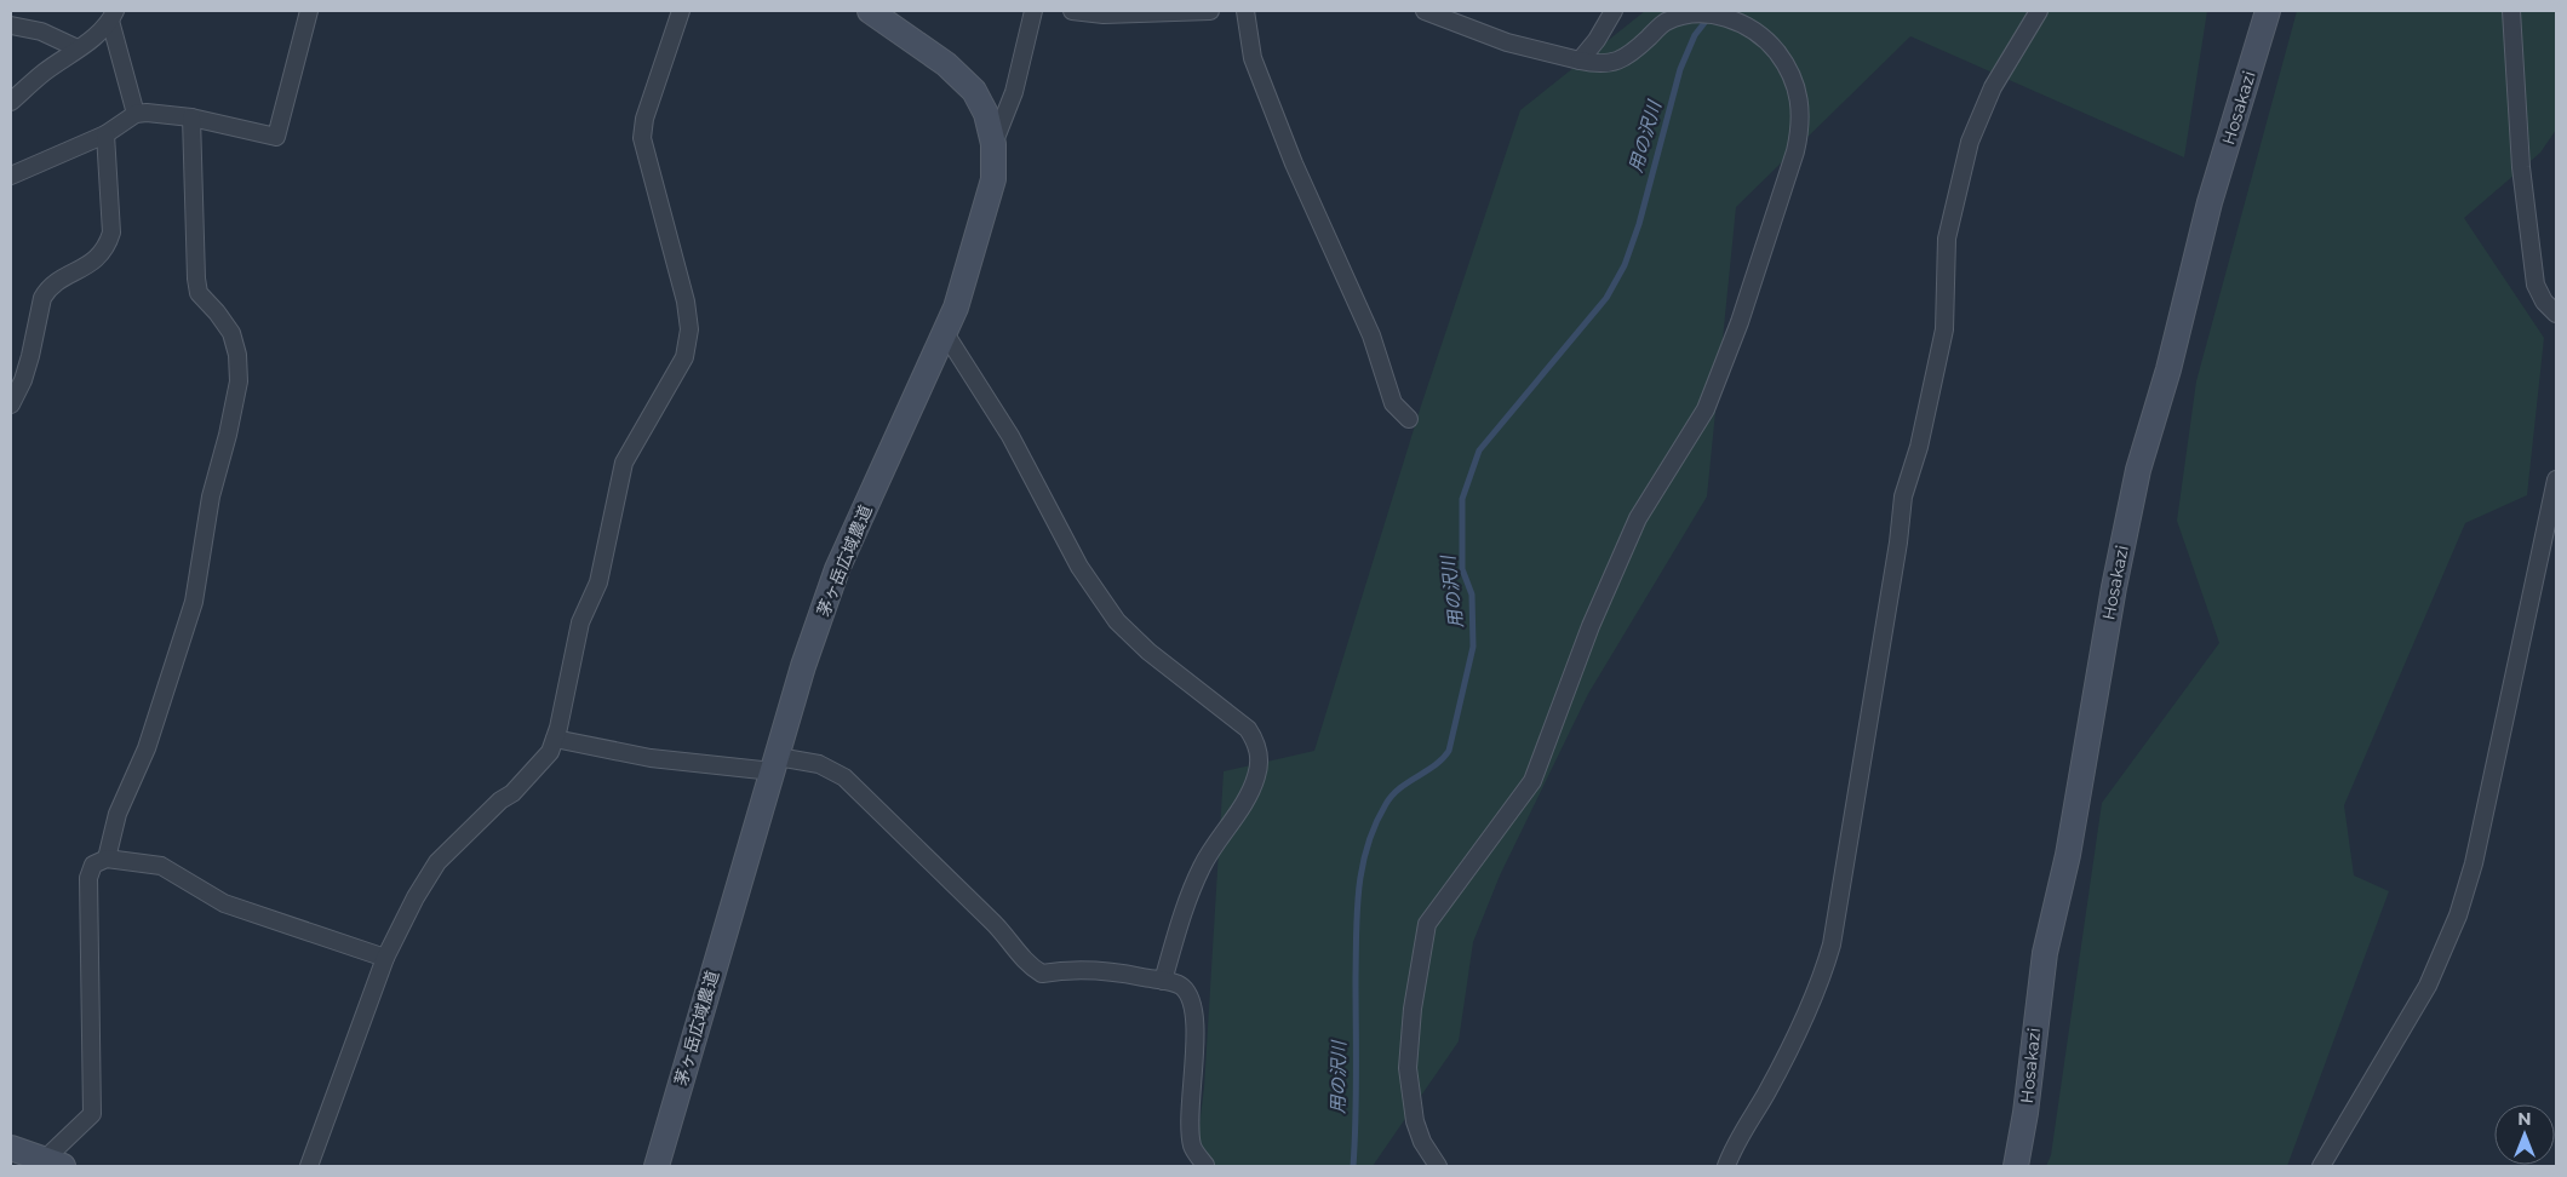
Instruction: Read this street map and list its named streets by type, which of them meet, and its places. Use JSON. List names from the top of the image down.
{
  "streets": {
    "street": ["Hosakazi", "茅ヶ岳広域農道"]
  },
  "water": ["用の沢川"],
  "north": "top"
}
